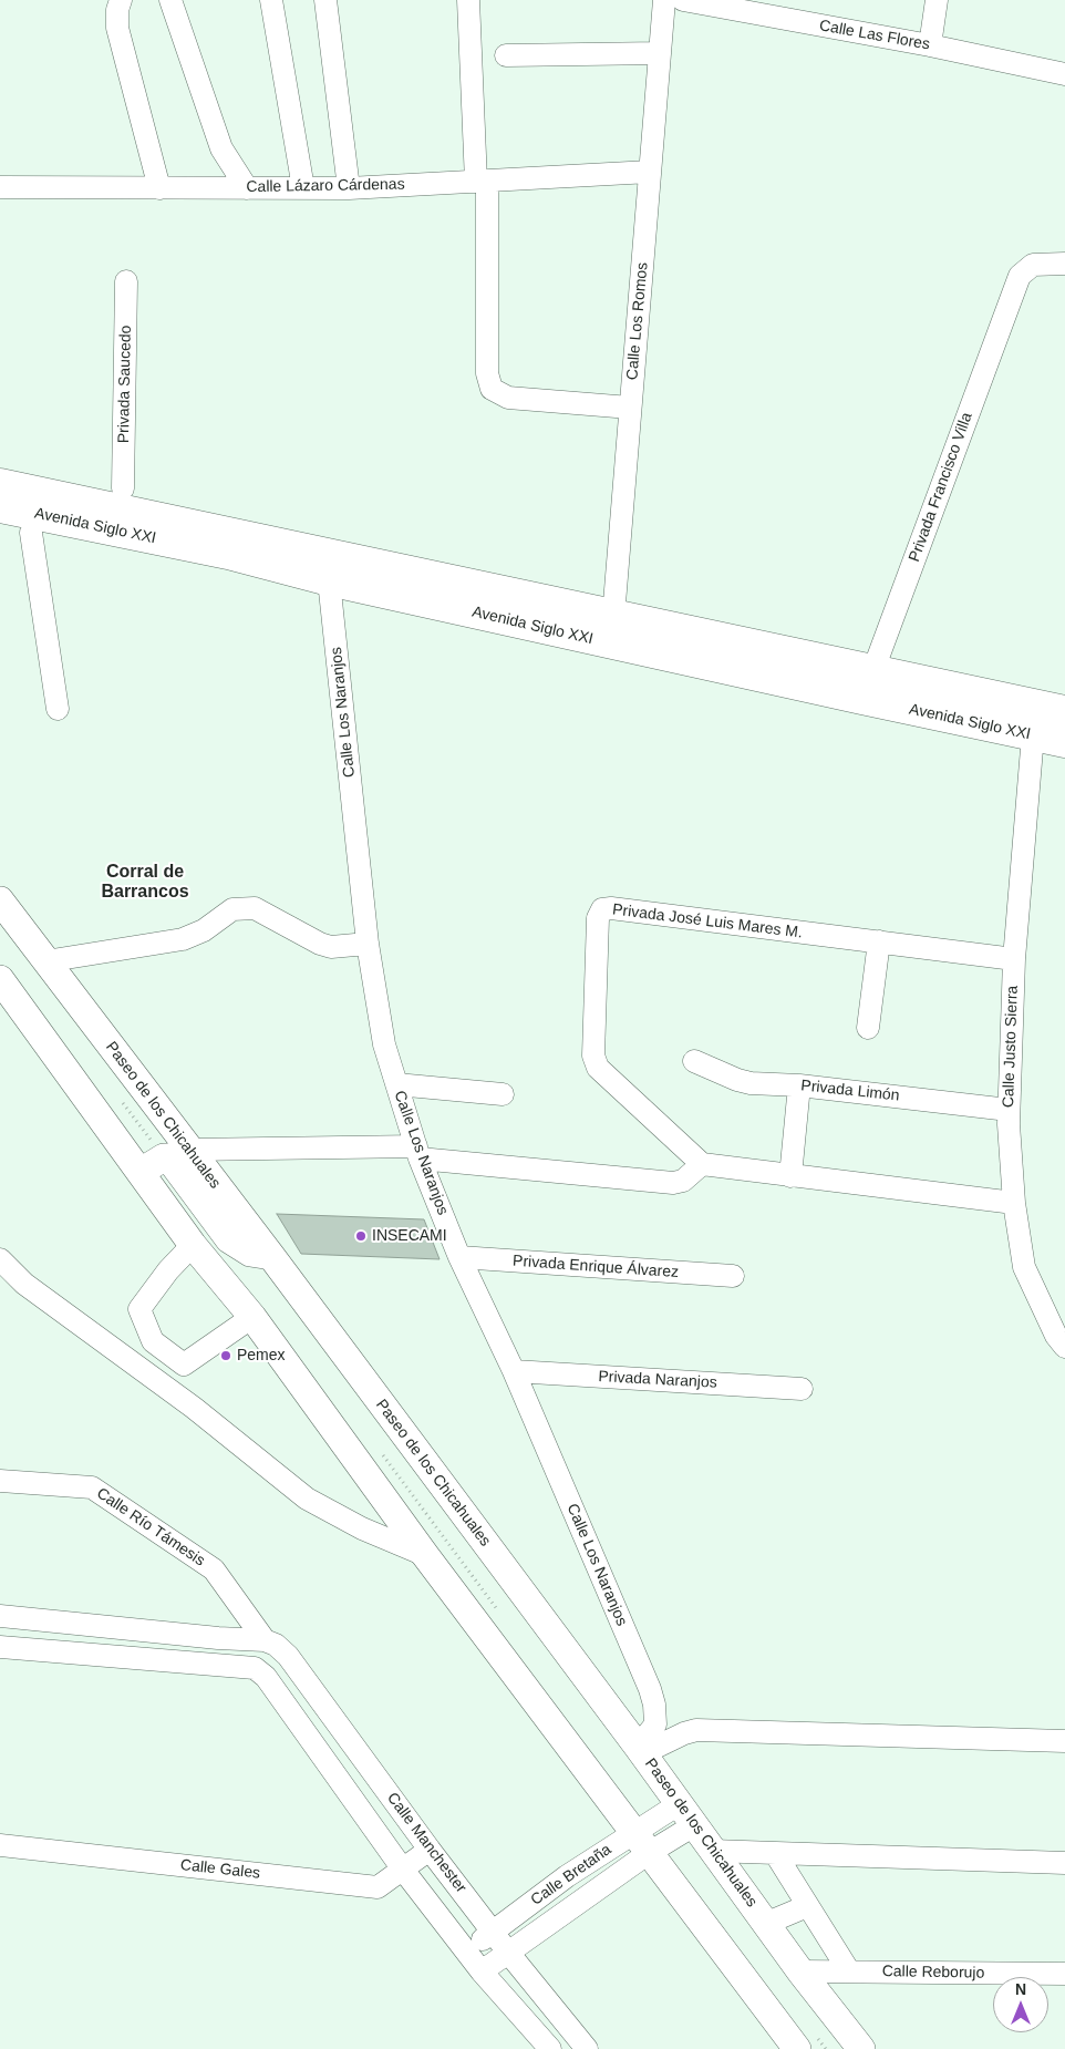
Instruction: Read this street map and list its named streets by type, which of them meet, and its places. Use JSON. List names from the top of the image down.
{
  "streets": {
    "highway": ["Avenida Siglo XXI"],
    "main road": ["Paseo de los Chicahuales"],
    "street": [
      "Calle Las Flores",
      "Calle Lázaro Cárdenas",
      "Calle Los Romos",
      "Privada Saucedo",
      "Privada Francisco Villa",
      "Calle Los Naranjos",
      "Privada José Luis Mares M.",
      "Calle Justo Sierra",
      "Privada Limón",
      "Privada Enrique Álvarez",
      "Privada Naranjos",
      "Calle Río Támesis",
      "Calle Manchester",
      "Calle Gales",
      "Calle Bretaña",
      "Calle Reborujo"
    ]
  },
  "crossings": [
    ["Calle Lázaro Cárdenas", "Calle Los Romos"],
    ["Calle Los Romos", "Avenida Siglo XXI"],
    ["Privada Francisco Villa", "Avenida Siglo XXI"],
    ["Avenida Siglo XXI", "Calle Los Naranjos"],
    ["Avenida Siglo XXI", "Calle Justo Sierra"],
    ["Calle Los Naranjos", "Paseo de los Chicahuales"],
    ["Calle Los Naranjos", "Privada Enrique Álvarez"],
    ["Calle Los Naranjos", "Privada Naranjos"],
    ["Privada José Luis Mares M.", "Calle Justo Sierra"],
    ["Calle Justo Sierra", "Privada Limón"],
    ["Paseo de los Chicahuales", "Calle Bretaña"],
    ["Paseo de los Chicahuales", "Calle Reborujo"],
    ["Calle Río Támesis", "Calle Manchester"],
    ["Calle Manchester", "Calle Gales"],
    ["Calle Manchester", "Calle Bretaña"]
  ],
  "districts": ["Corral de Barrancos"],
  "places": ["INSECAMI", "Pemex"],
  "north": "top"
}
